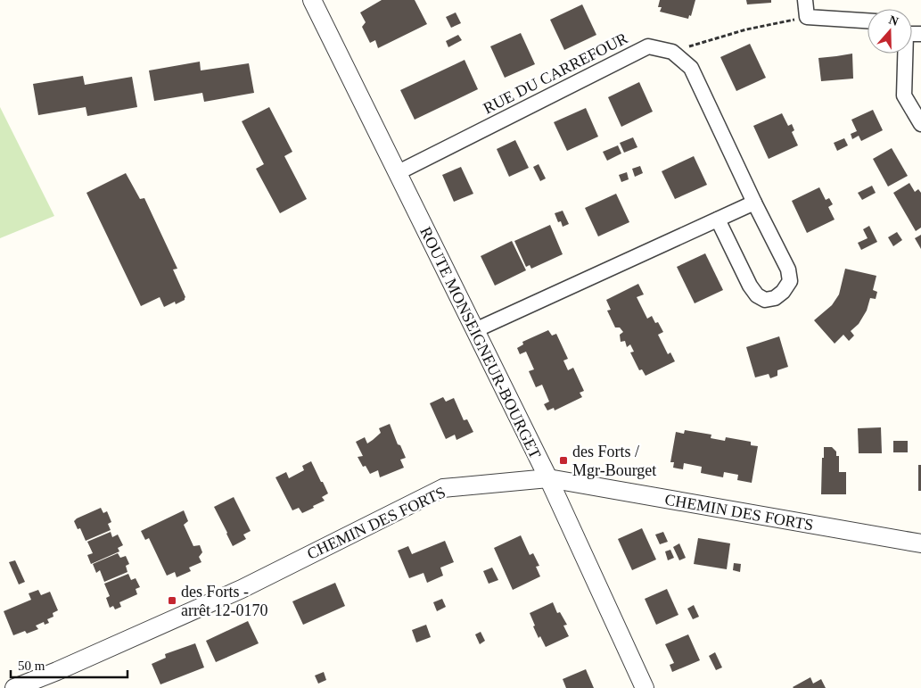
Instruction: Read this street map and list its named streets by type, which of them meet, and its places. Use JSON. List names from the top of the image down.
{
  "streets": {
    "street": ["RUE DU CARREFOUR", "ROUTE MONSEIGNEUR-BOURGET", "CHEMIN DES FORTS"]
  },
  "crossings": [
    ["RUE DU CARREFOUR", "ROUTE MONSEIGNEUR-BOURGET"],
    ["ROUTE MONSEIGNEUR-BOURGET", "CHEMIN DES FORTS"]
  ],
  "places": {
    "transit": ["des Forts / Mgr-Bourget", "des Forts - arrêt 12-0170"]
  },
  "scale_bar": "50 m",
  "north": "top"
}
